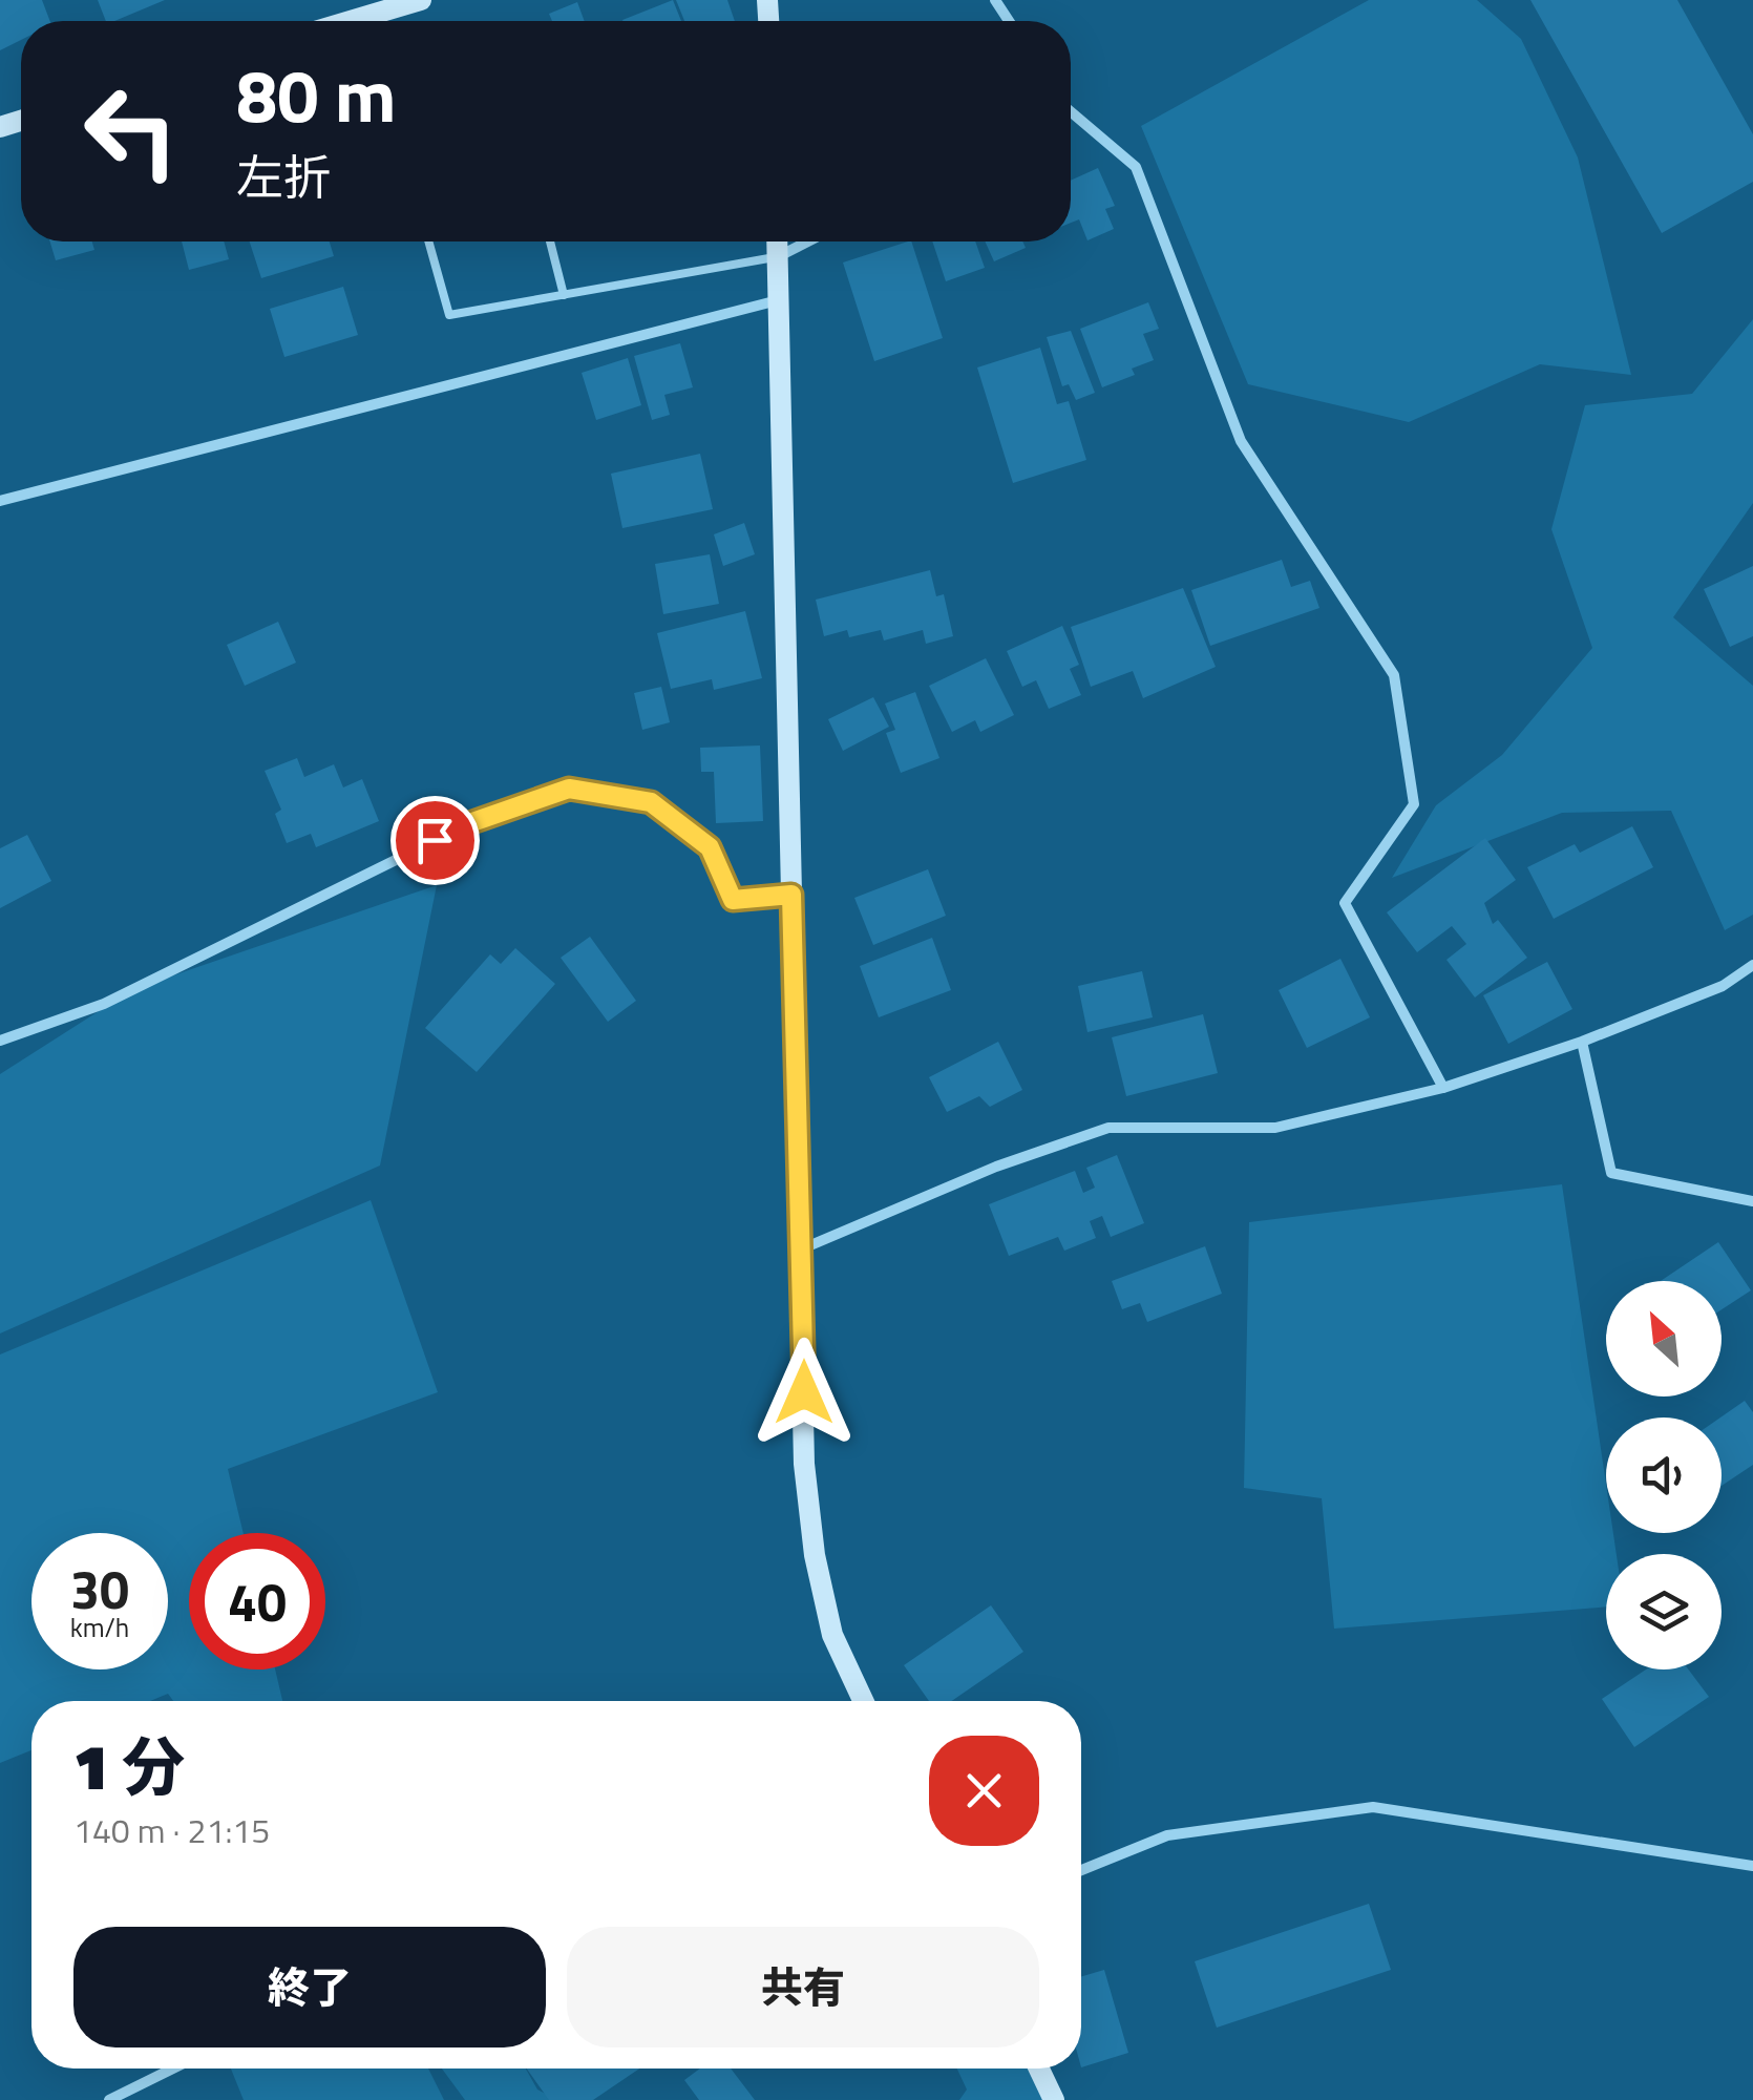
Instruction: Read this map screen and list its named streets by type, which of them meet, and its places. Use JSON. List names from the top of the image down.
{
  "north": "top left",
  "page": {
    "turn": ["80 m", "左折"],
    "speed": "30 km/h",
    "limit": "40",
    "heading": ["1 分", "140 m · 21:15"],
    "buttons": ["終了", "共有"]
  }
}
